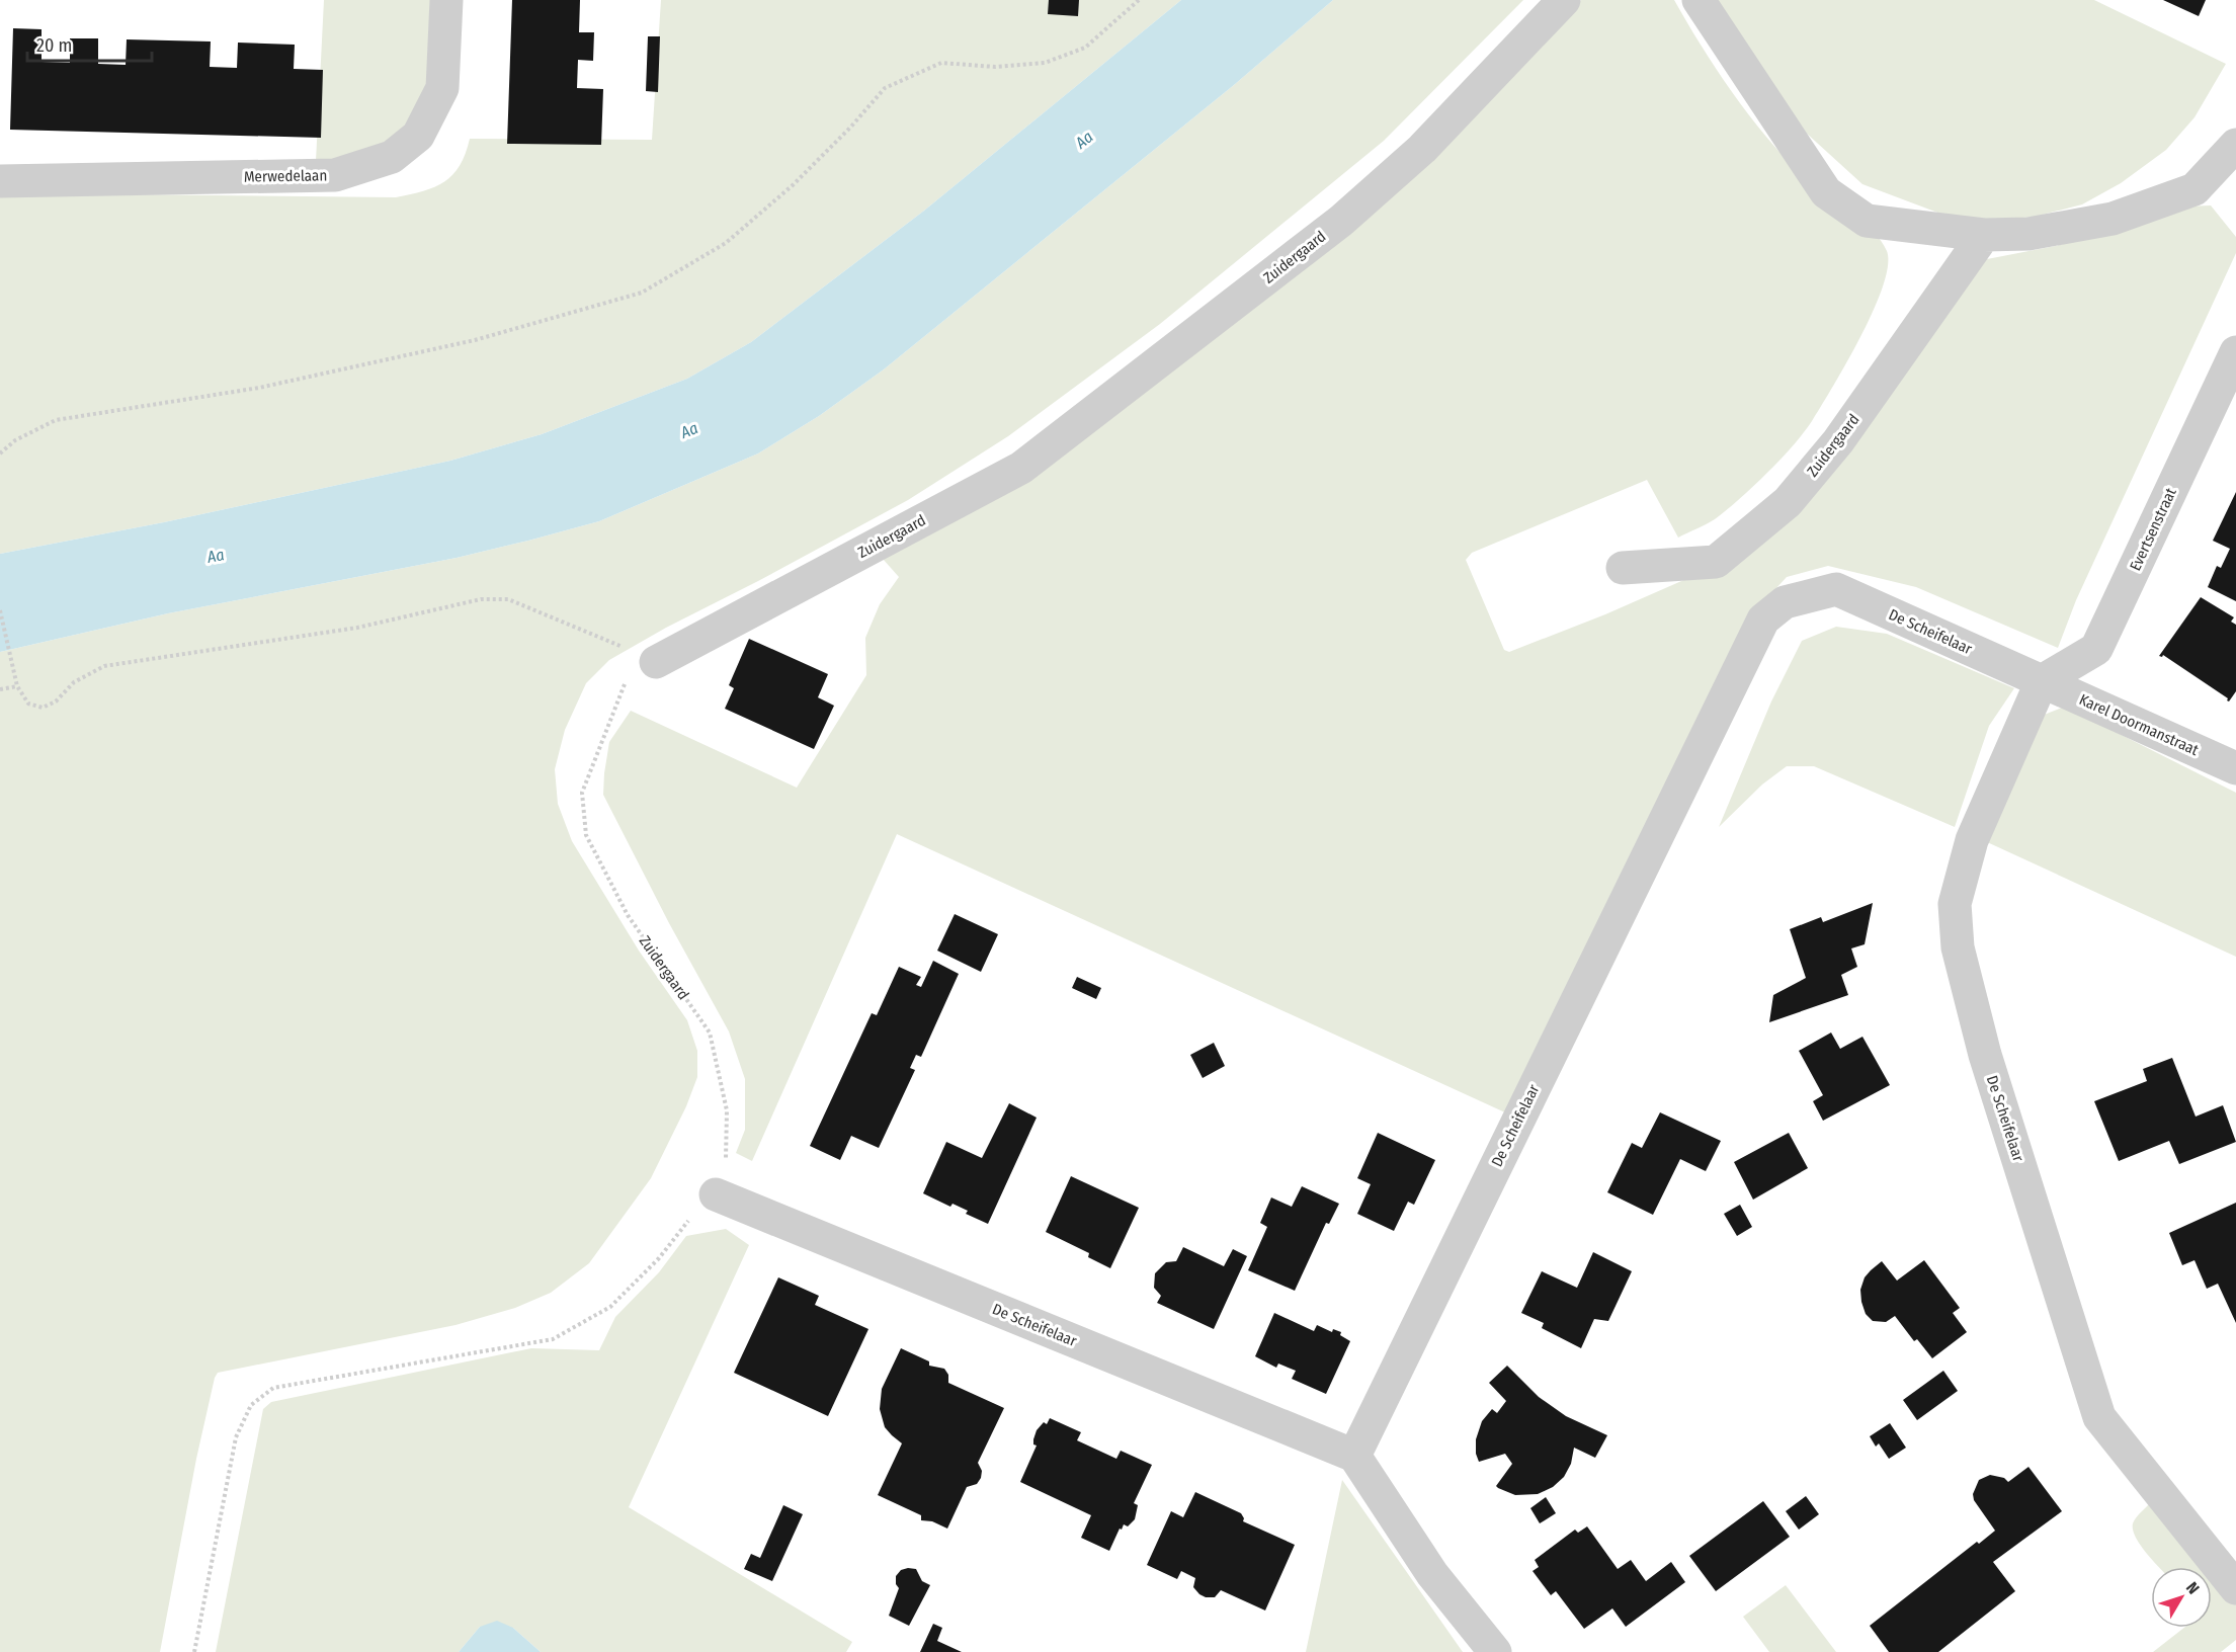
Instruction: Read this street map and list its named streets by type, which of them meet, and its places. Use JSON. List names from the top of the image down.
{
  "streets": {
    "street": [
      "Merwedelaan",
      "Zuidergaard",
      "Evertsenstraat",
      "De Scheifelaar",
      "Karel Doormanstraat"
    ]
  },
  "crossings": [
    ["Zuidergaard", "De Scheifelaar"],
    ["Evertsenstraat", "De Scheifelaar"],
    ["Evertsenstraat", "Karel Doormanstraat"],
    ["De Scheifelaar", "Karel Doormanstraat"]
  ],
  "water": ["Aa"],
  "scale_bar": "20 m",
  "north": "top right"
}
